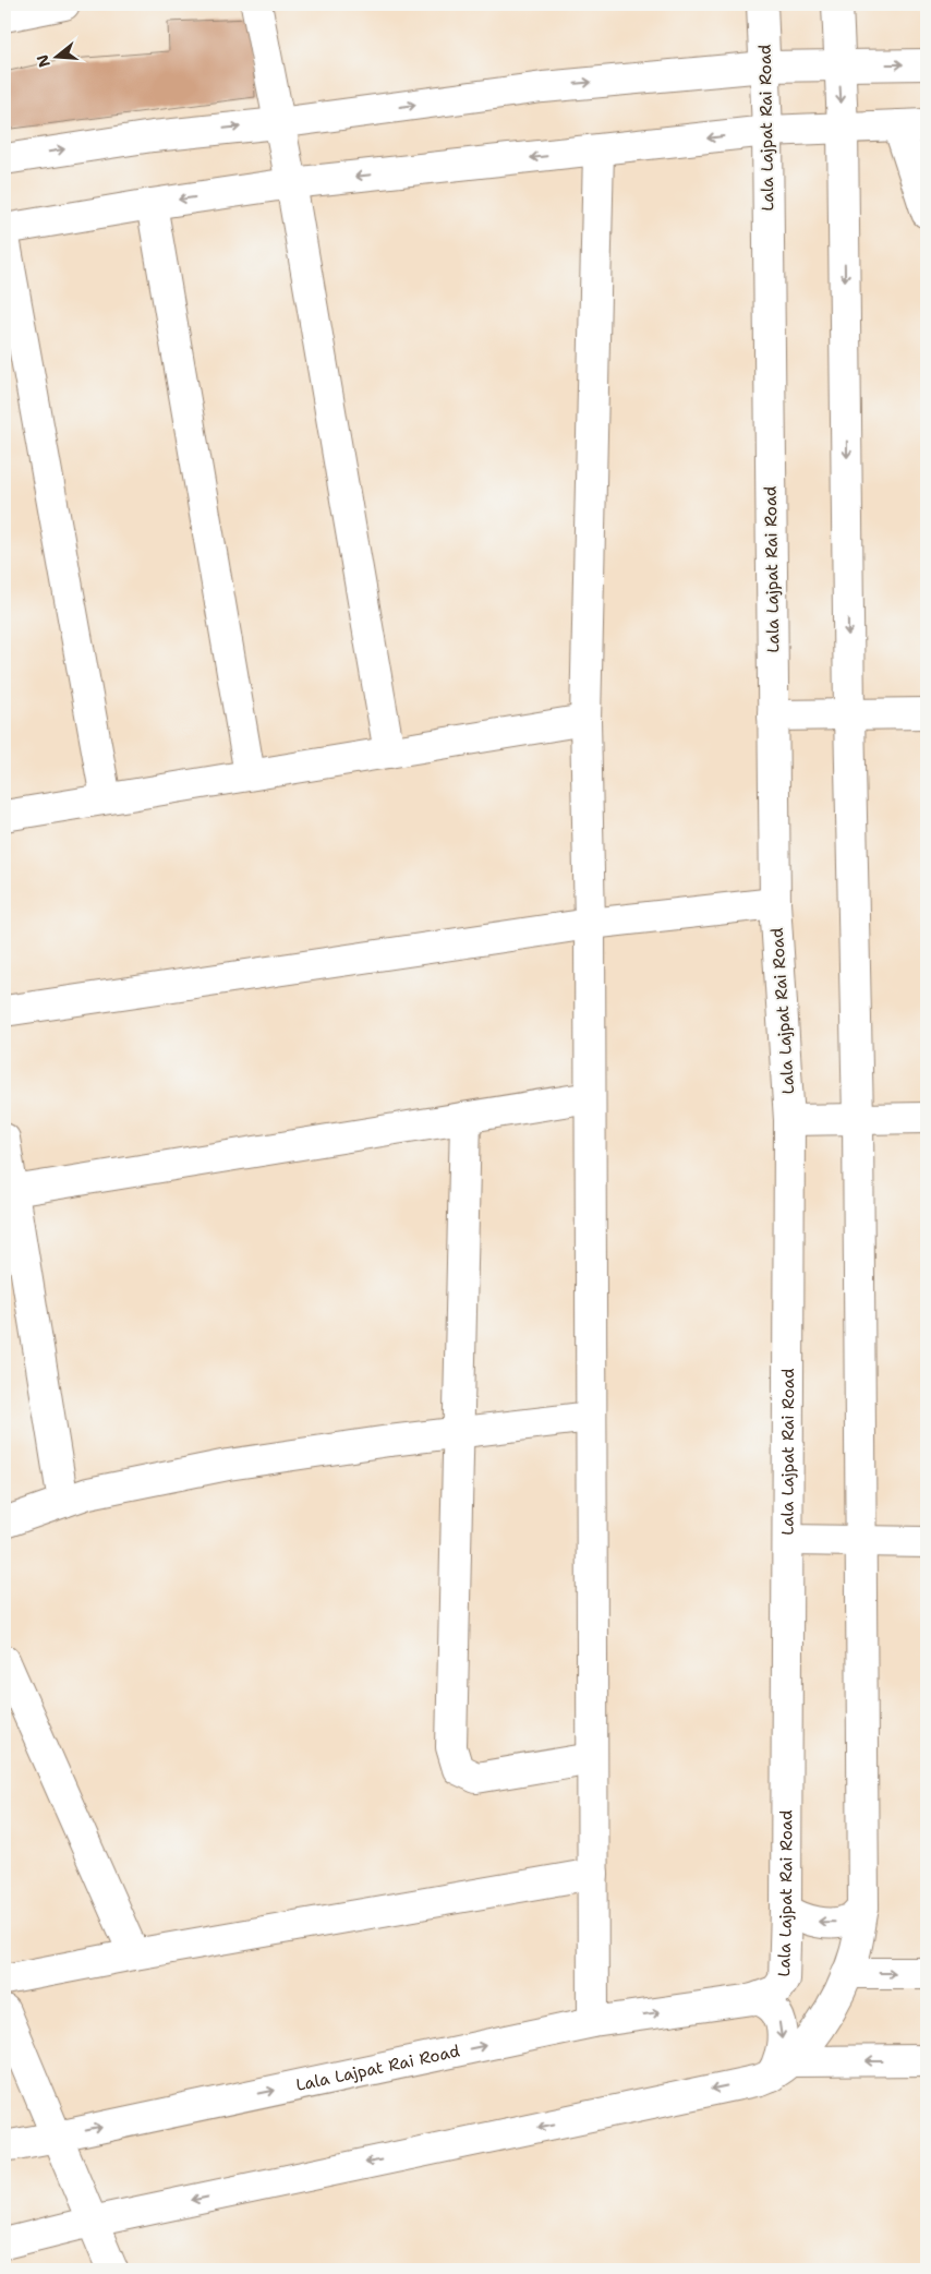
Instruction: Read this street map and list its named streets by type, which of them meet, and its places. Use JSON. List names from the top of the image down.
{
  "streets": {
    "street": ["Lala Lajpat Rai Road"]
  },
  "north": "left"
}
